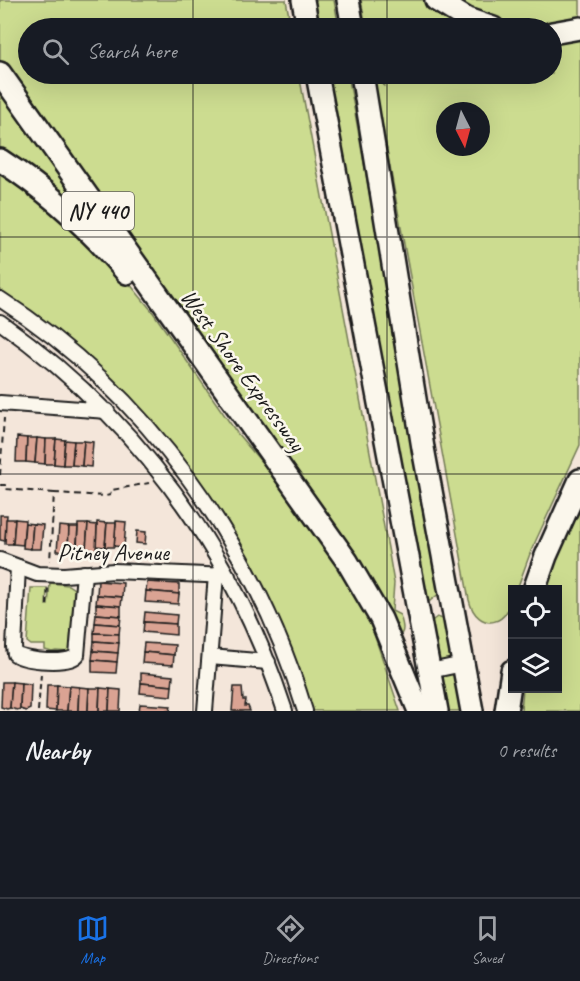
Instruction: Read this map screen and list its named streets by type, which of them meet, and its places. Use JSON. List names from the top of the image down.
{
  "streets": {
    "highway": ["NY 440", "West Shore Expressway"],
    "street": ["Pitney Avenue"]
  },
  "north": "bottom",
  "page": {
    "search": "Search here",
    "heading": ["Nearby", "0 results"],
    "nav": ["Map", "Directions", "Saved"]
  }
}
